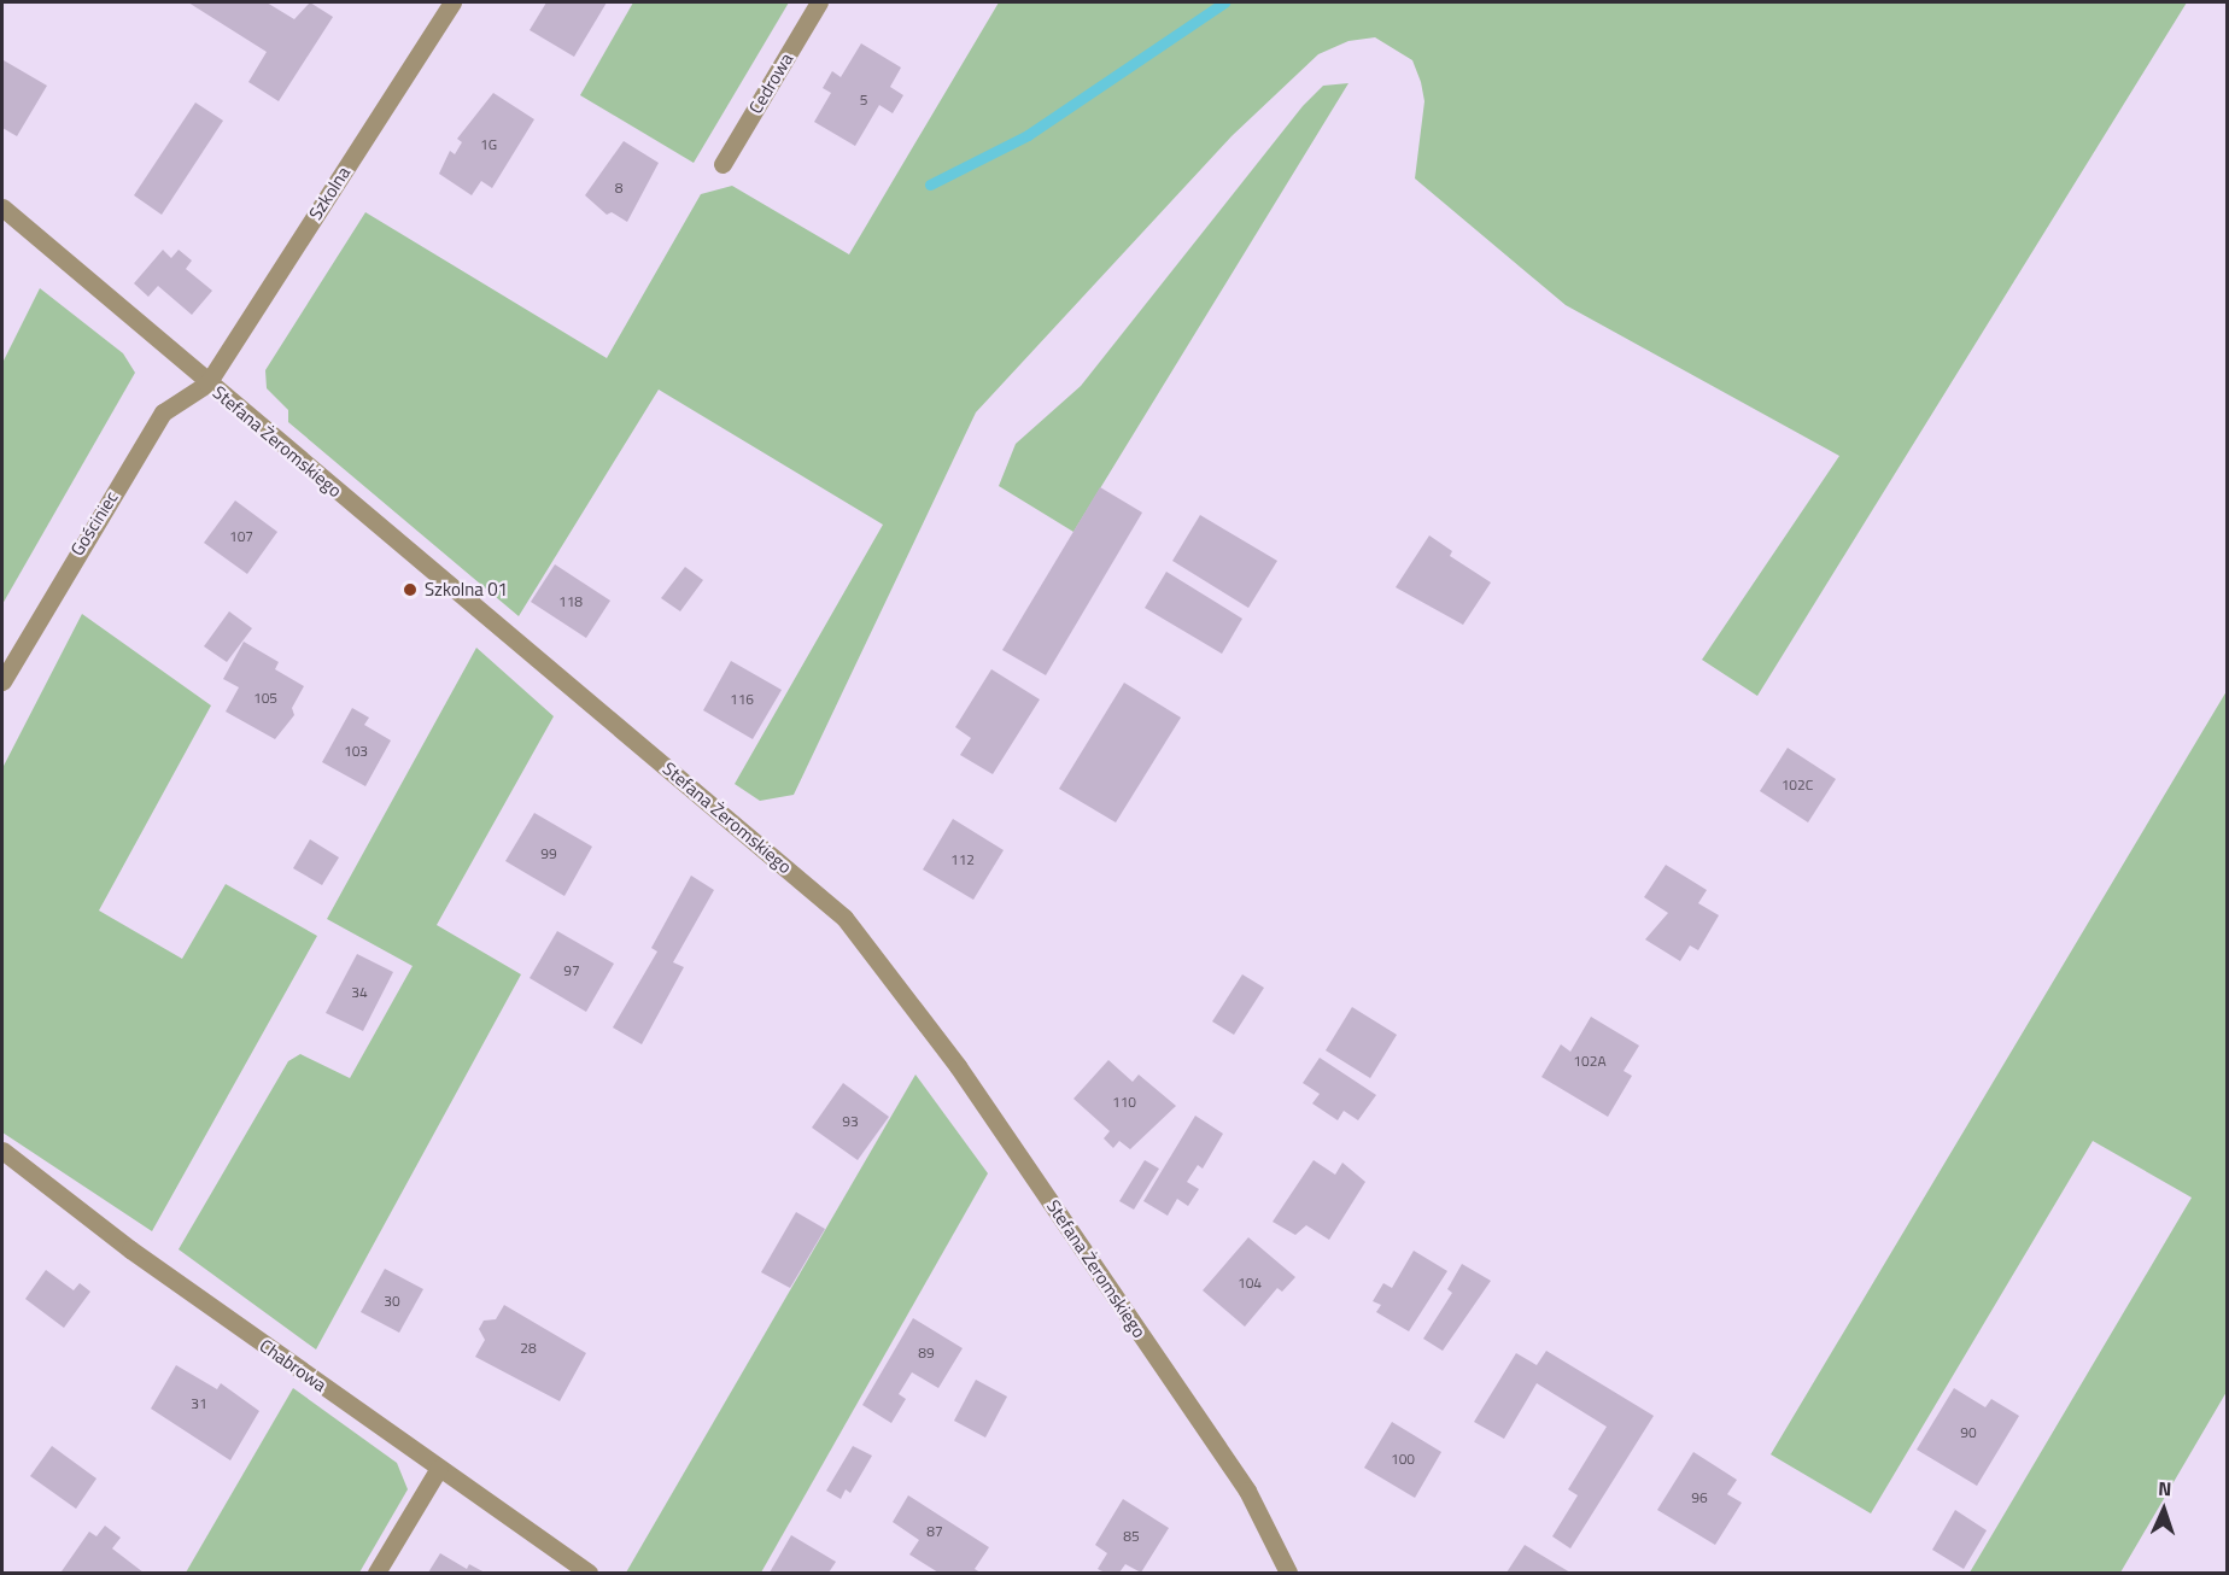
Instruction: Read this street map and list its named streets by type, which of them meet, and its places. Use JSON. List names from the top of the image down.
{
  "streets": {
    "street": [
      "Cedrowa",
      "Szkolna",
      "Stefana Żeromskiego",
      "Gościniec",
      "Chabrowa"
    ]
  },
  "crossings": [
    ["Szkolna", "Stefana Żeromskiego"],
    ["Szkolna", "Gościniec"],
    ["Stefana Żeromskiego", "Gościniec"]
  ],
  "places": ["Szkolna 01"],
  "house_numbers": [
    "5",
    "1G",
    "8",
    "107",
    "118",
    "105",
    "116",
    "103",
    "102C",
    "99",
    "112",
    "97",
    "34",
    "102A",
    "110",
    "93",
    "104",
    "30",
    "28",
    "89",
    "31",
    "90",
    "100",
    "96",
    "87",
    "85"
  ],
  "north": "top"
}
